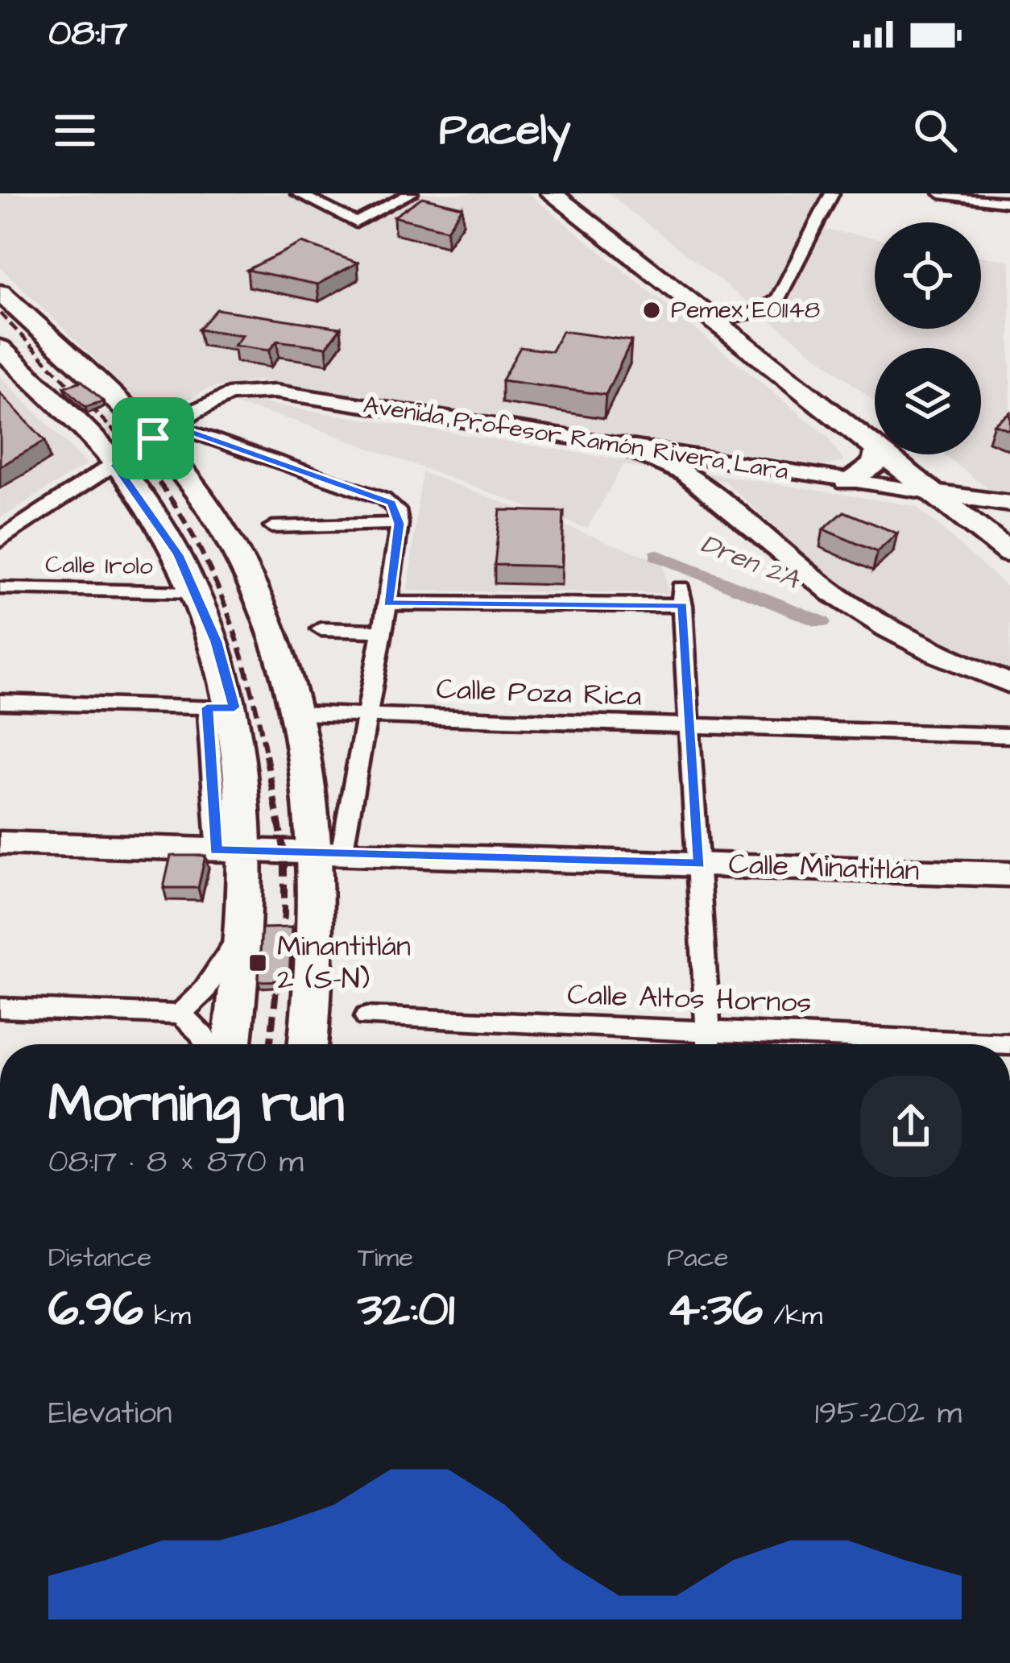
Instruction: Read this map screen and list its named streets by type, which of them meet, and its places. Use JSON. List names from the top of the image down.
{
  "streets": {
    "main road": ["Avenida Profesor Ramón Rivera Lara", "Calle Minatitlán"],
    "street": ["Calle Irolo", "Calle Poza Rica", "Calle Altos Hornos"]
  },
  "water": ["Dren 2A"],
  "places": {
    "other": ["Pemex E01148"],
    "transit": ["Minantitlán 2 (S-N)"]
  },
  "page": {
    "status": "08:17",
    "header": "Pacely",
    "heading": ["Morning run", "08:17 · 8 × 870 m"],
    "stats": [
      ["Distance", "6.96 km"],
      ["Time", "32:01"],
      ["Pace", "4:36 /km"]
    ],
    "chart": ["Elevation", "195–202 m"]
  }
}
